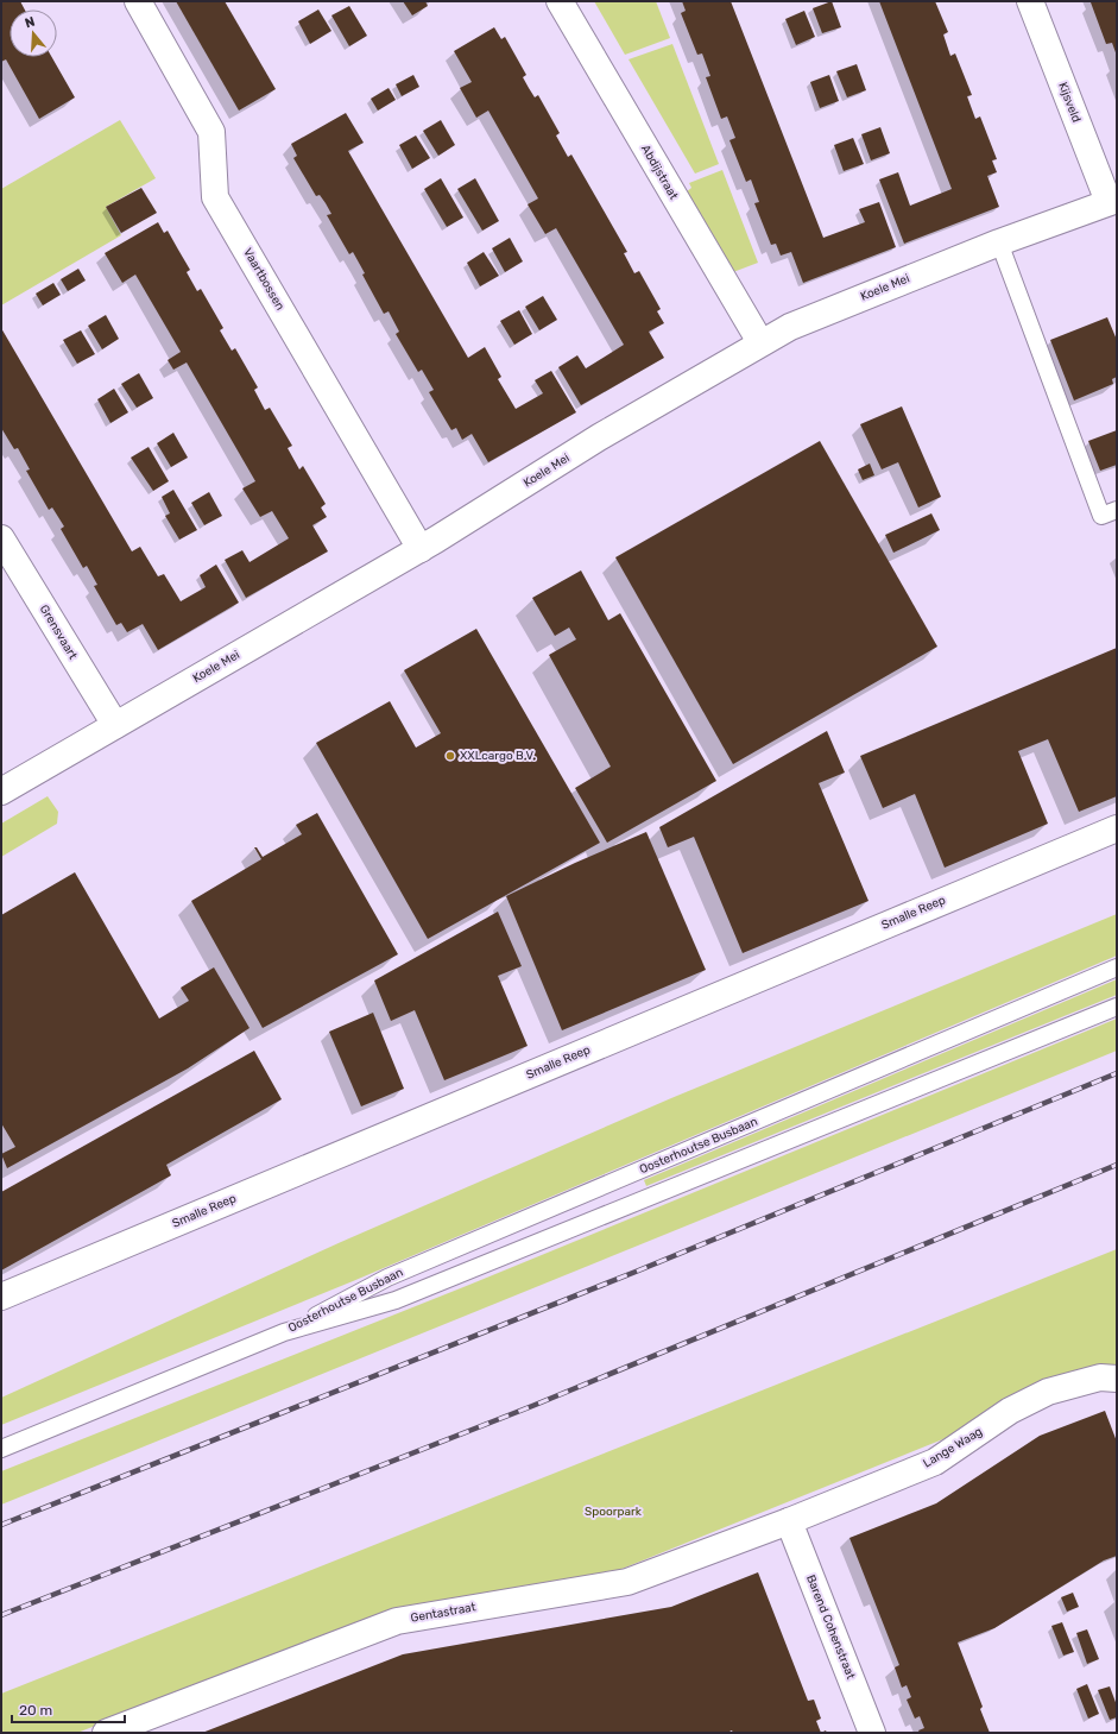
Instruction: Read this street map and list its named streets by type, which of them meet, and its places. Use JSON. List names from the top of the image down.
{
  "streets": {
    "street": [
      "Kijsveld",
      "Abdijstraat",
      "Vaartbossen",
      "Koele Mei",
      "Grensvaart",
      "Smalle Reep",
      "Lange Waag",
      "Gentastraat",
      "Barend Cohenstraat"
    ],
    "lane": ["Oosterhoutse Busbaan"]
  },
  "crossings": [
    ["Kijsveld", "Koele Mei"],
    ["Abdijstraat", "Koele Mei"],
    ["Vaartbossen", "Koele Mei"],
    ["Koele Mei", "Grensvaart"],
    ["Lange Waag", "Gentastraat"],
    ["Lange Waag", "Barend Cohenstraat"],
    ["Gentastraat", "Barend Cohenstraat"]
  ],
  "parks": ["Spoorpark"],
  "places": ["XXLcargo B.V."],
  "scale_bar": "20 m",
  "north": "top"
}
